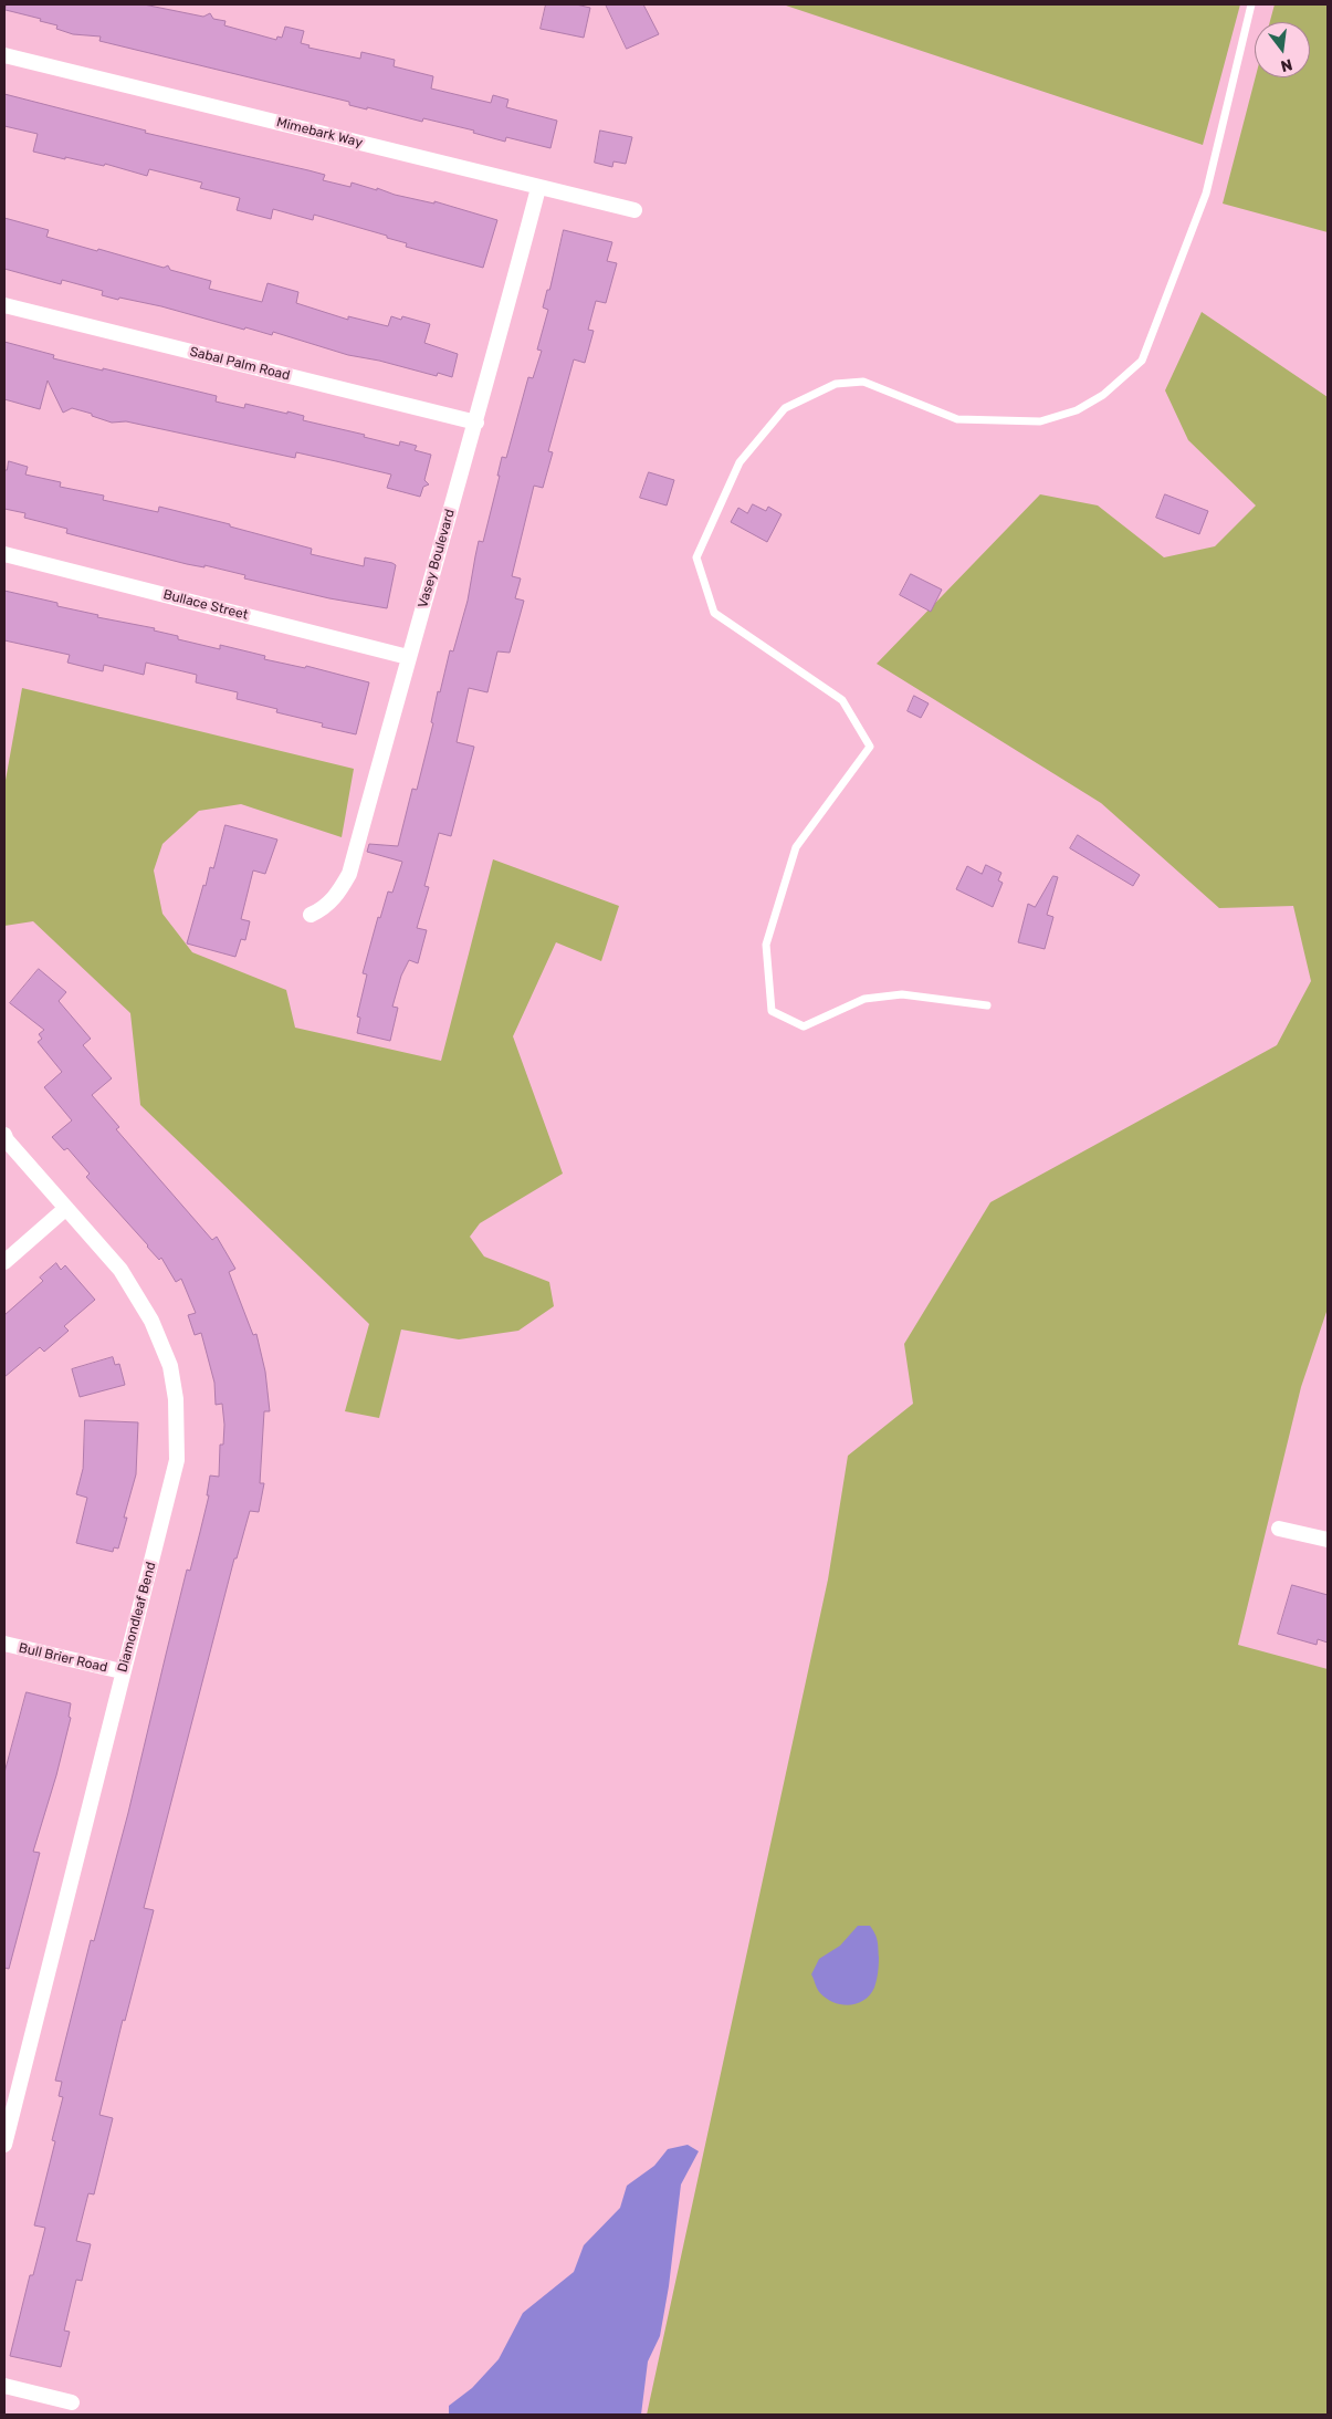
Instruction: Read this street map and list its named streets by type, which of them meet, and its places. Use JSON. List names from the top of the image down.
{
  "streets": {
    "street": [
      "Mimebark Way",
      "Sabal Palm Road",
      "Vasey Boulevard",
      "Bullace Street",
      "Diamondleaf Bend",
      "Bull Brier Road"
    ]
  },
  "crossings": [
    ["Mimebark Way", "Vasey Boulevard"],
    ["Sabal Palm Road", "Vasey Boulevard"],
    ["Vasey Boulevard", "Bullace Street"],
    ["Diamondleaf Bend", "Bull Brier Road"]
  ],
  "north": "bottom"
}
